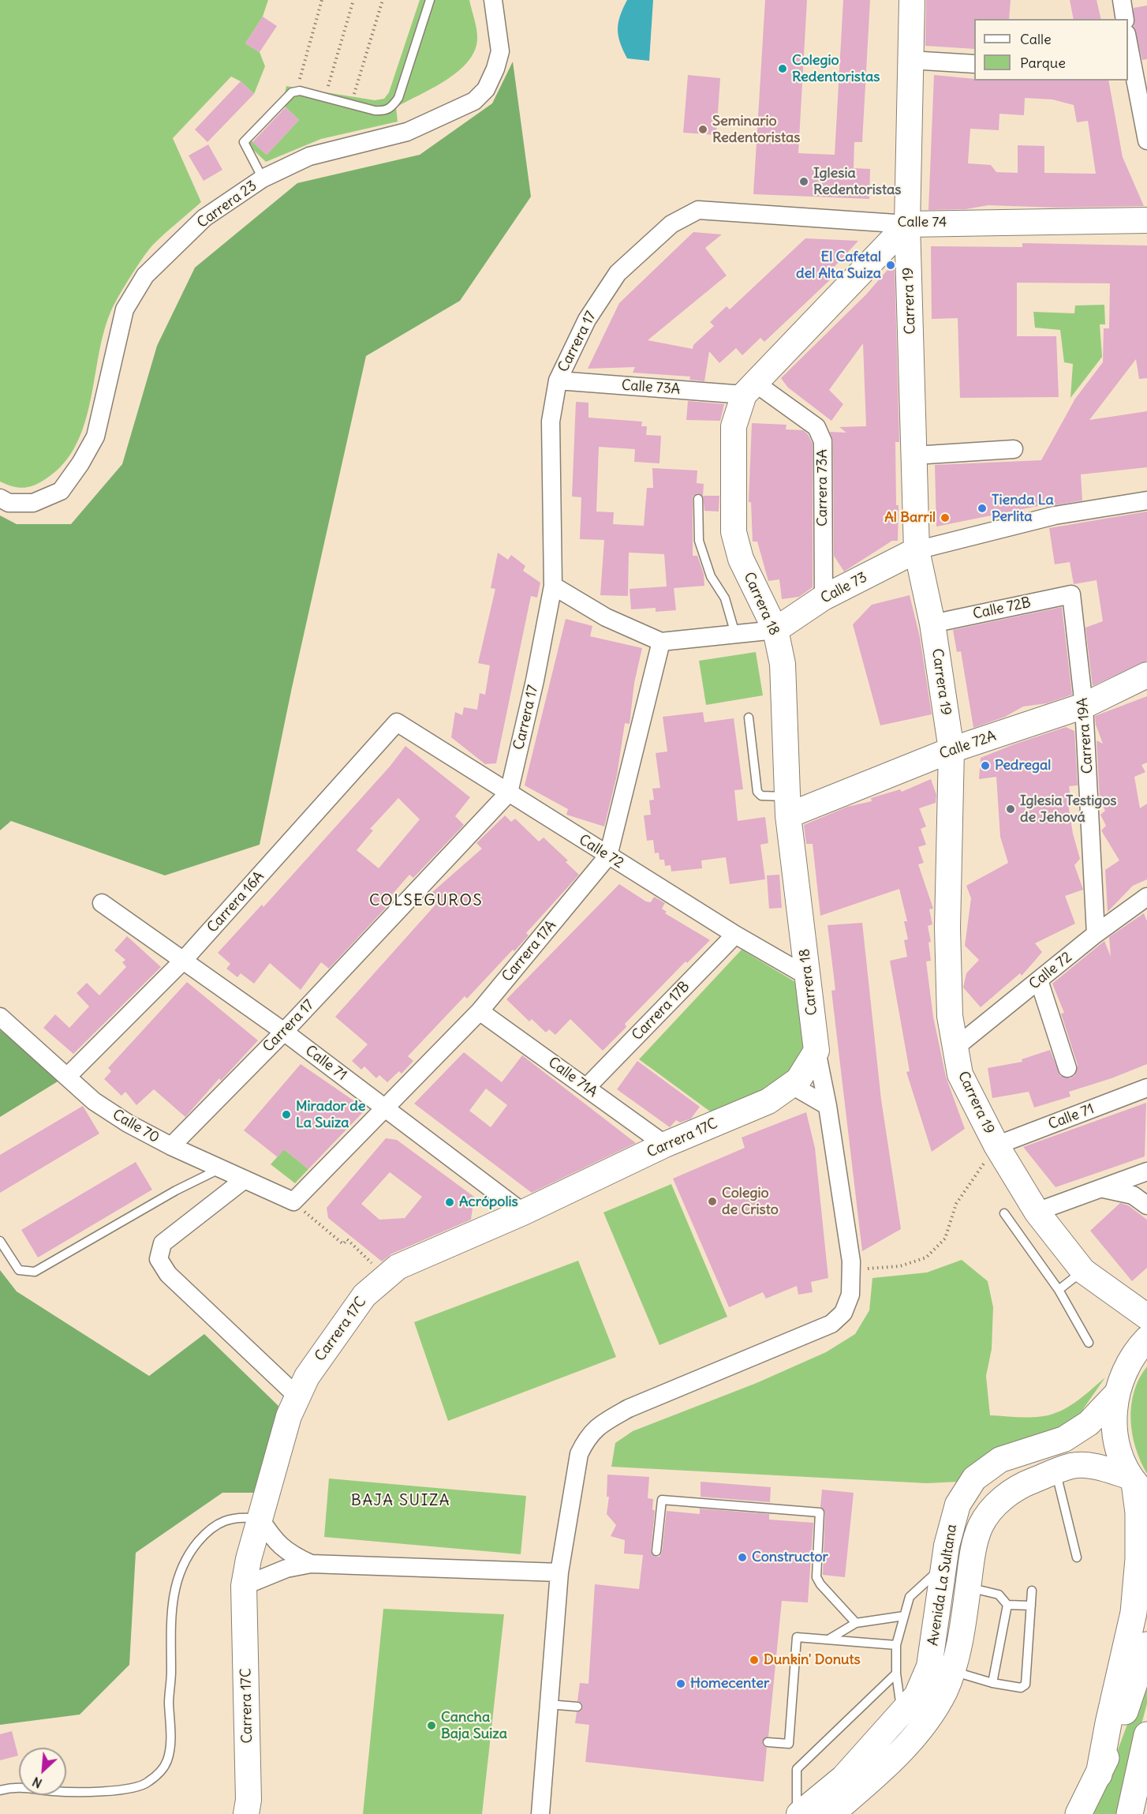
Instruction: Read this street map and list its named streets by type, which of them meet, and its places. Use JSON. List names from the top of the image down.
{
  "streets": {
    "street": [
      "Carrera 23",
      "Calle 74",
      "Carrera 19",
      "Carrera 17",
      "Calle 73A",
      "Carrera 73A",
      "Calle 73",
      "Carrera 18",
      "Calle 72B",
      "Carrera 19A",
      "Calle 72A",
      "Calle 72",
      "Carrera 16A",
      "Carrera 17A",
      "Carrera 17B",
      "Calle 71",
      "Calle 71A",
      "Calle 70",
      "Carrera 17C",
      "Avenida La Sultana"
    ]
  },
  "crossings": [
    ["Calle 74", "Carrera 19"],
    ["Calle 74", "Carrera 17"],
    ["Calle 74", "Carrera 18"],
    ["Carrera 19", "Calle 73"],
    ["Carrera 19", "Carrera 18"],
    ["Carrera 19", "Calle 72B"],
    ["Carrera 19", "Calle 72A"],
    ["Carrera 19", "Calle 72"],
    ["Carrera 19", "Calle 71"],
    ["Carrera 17", "Calle 73A"],
    ["Carrera 17", "Calle 73"],
    ["Carrera 17", "Calle 72"],
    ["Carrera 17", "Calle 71"],
    ["Carrera 17", "Calle 70"],
    ["Calle 73A", "Carrera 73A"],
    ["Calle 73A", "Carrera 18"],
    ["Carrera 73A", "Calle 73"],
    ["Carrera 73A", "Carrera 18"],
    ["Calle 73", "Carrera 18"],
    ["Calle 73", "Carrera 17A"],
    ["Carrera 18", "Calle 72A"],
    ["Carrera 18", "Calle 72"],
    ["Carrera 18", "Carrera 17C"],
    ["Calle 72B", "Carrera 19A"],
    ["Carrera 19A", "Calle 72A"],
    ["Carrera 19A", "Calle 72"],
    ["Calle 72", "Carrera 16A"],
    ["Calle 72", "Carrera 17A"],
    ["Calle 72", "Carrera 17B"],
    ["Carrera 16A", "Calle 71"],
    ["Carrera 16A", "Calle 70"],
    ["Carrera 17A", "Calle 71"],
    ["Carrera 17A", "Calle 71A"],
    ["Carrera 17A", "Calle 70"],
    ["Carrera 17B", "Calle 71A"],
    ["Calle 71", "Carrera 17C"],
    ["Calle 71A", "Carrera 17C"]
  ],
  "districts": ["COLSEGUROS", "BAJA SUIZA"],
  "places": [
    "Colegio Redentoristas",
    "Seminario Redentoristas",
    "Iglesia Redentoristas",
    "El Cafetal del Alta Suiza",
    "Tienda La Perlita",
    "Al Barril",
    "Pedregal",
    "Iglesia Testigos de Jehová",
    "Mirador de La Suiza",
    "Colegio de Cristo",
    "Acrópolis",
    "Constructor",
    "Dunkin' Donuts",
    "Homecenter",
    "Cancha Baja Suiza"
  ],
  "legend": ["Calle", "Parque"],
  "north": "bottom left"
}
